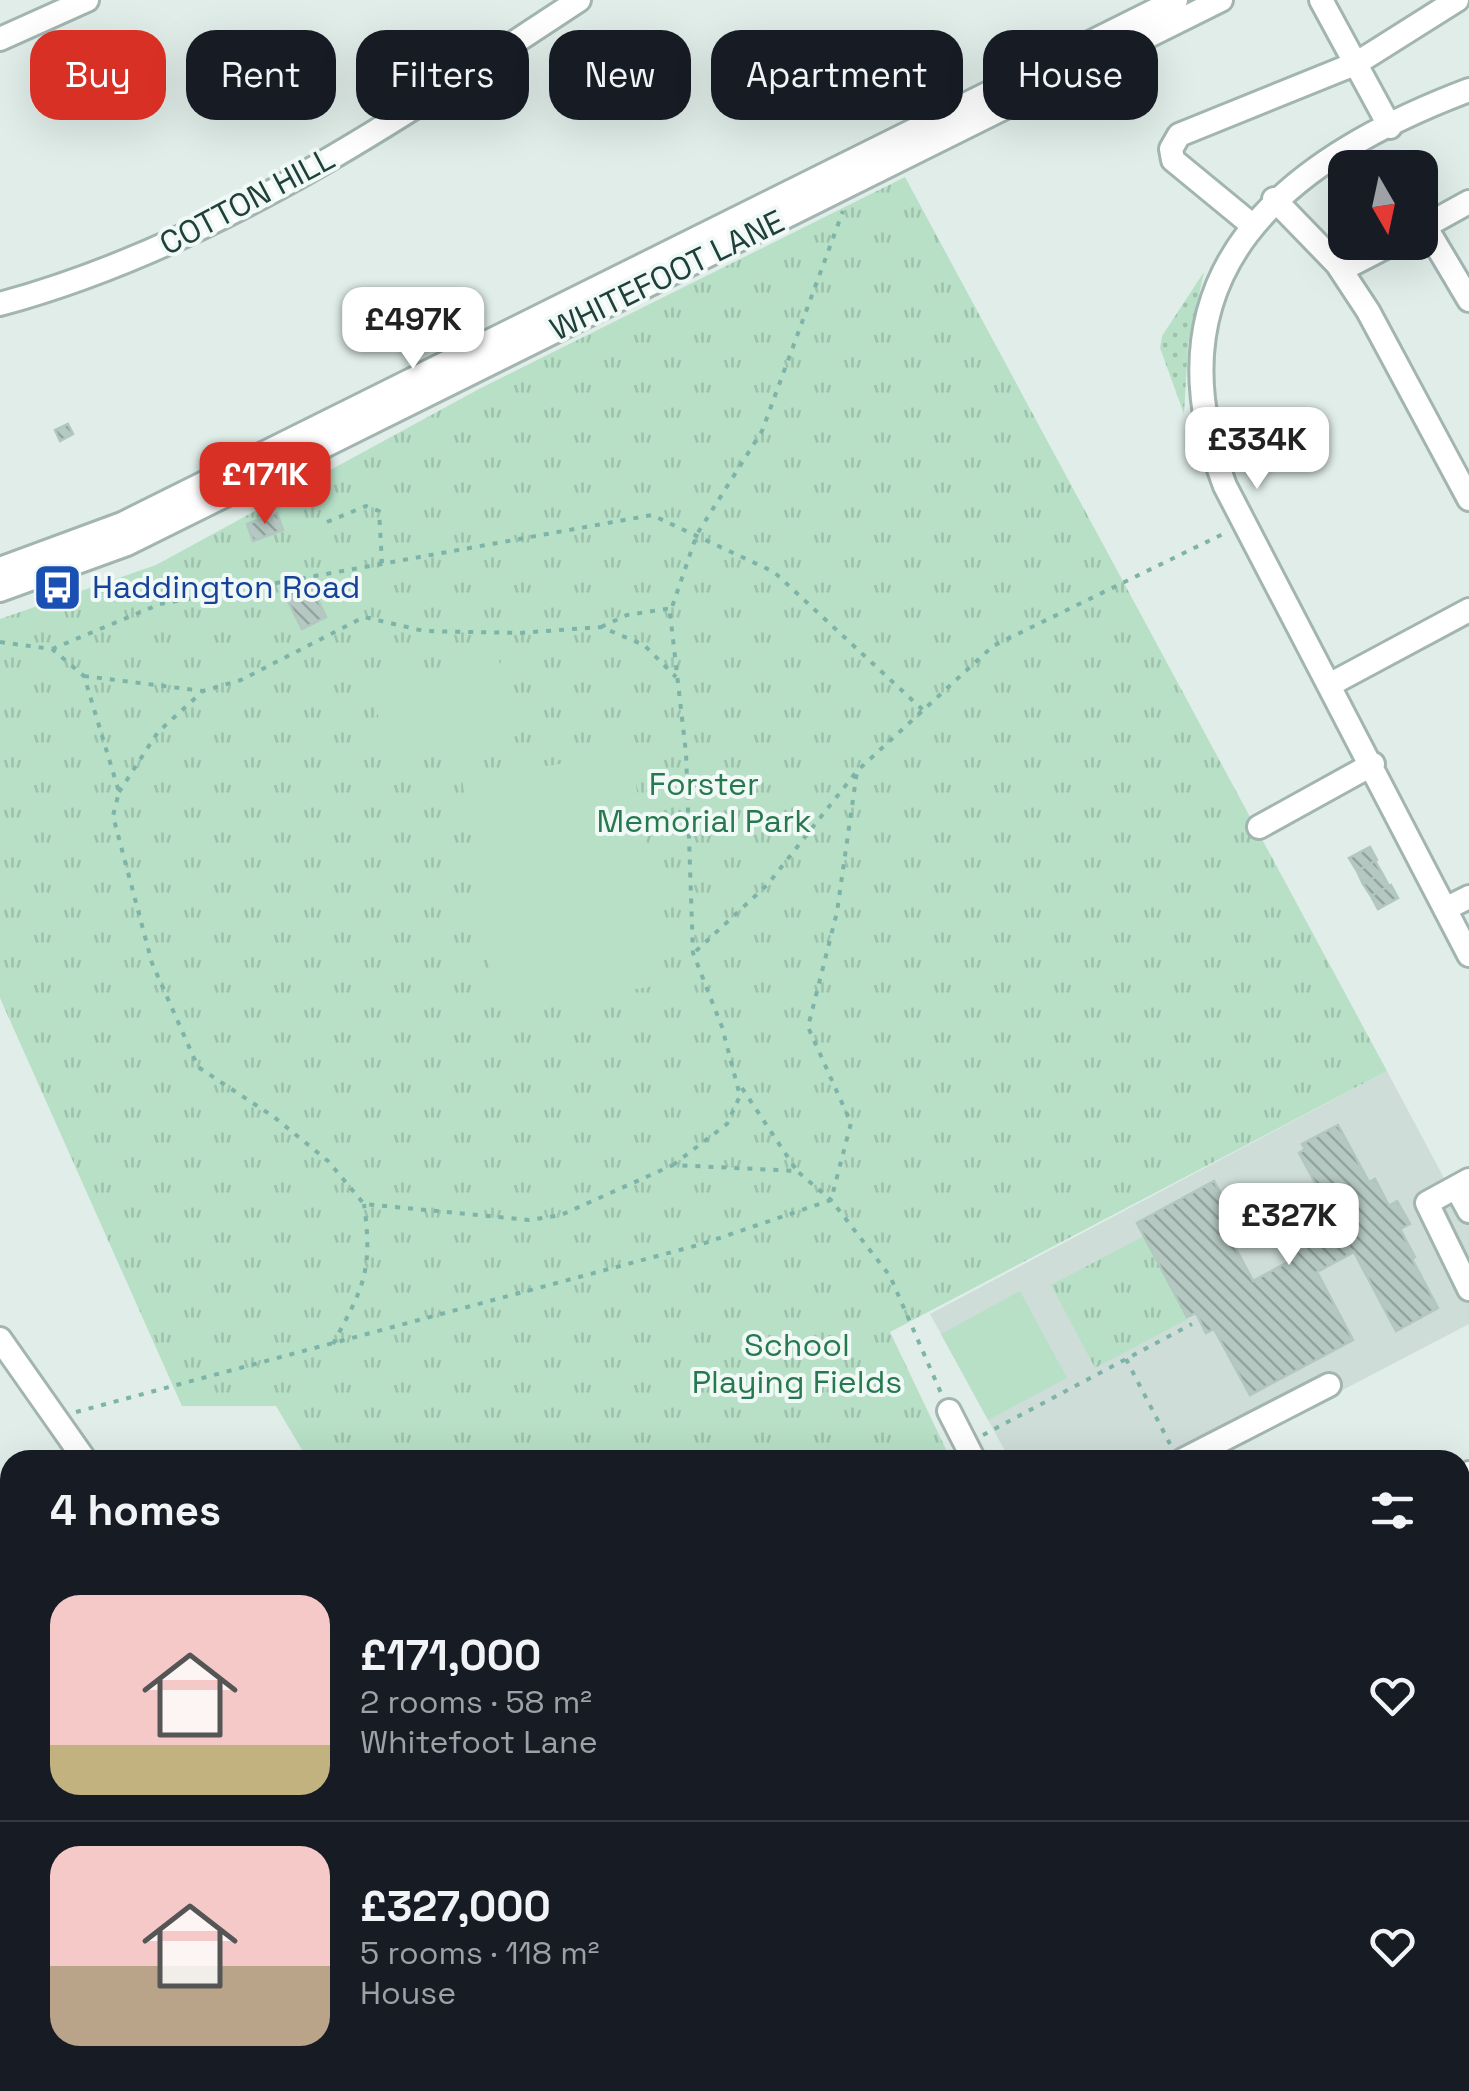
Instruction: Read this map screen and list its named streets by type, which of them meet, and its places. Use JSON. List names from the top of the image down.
{
  "streets": {
    "street": ["COTTON HILL", "WHITEFOOT LANE"]
  },
  "parks": ["Forster Memorial Park", "School Playing Fields"],
  "places": {
    "bus stop": ["Haddington Road"]
  },
  "north": "bottom",
  "page": {
    "chip": [
      "Buy",
      "Rent",
      "Filters",
      "New",
      "Apartment",
      "House"
    ],
    "price": [
      "£497K",
      "£334K",
      "£171K",
      "£327K"
    ],
    "heading": "4 homes",
    "list": [
      {
        "name": "£171,000",
        "note": "2 rooms · 58 m² · Whitefoot Lane"
      },
      {
        "name": "£327,000",
        "note": "5 rooms · 118 m² · House"
      }
    ]
  }
}
